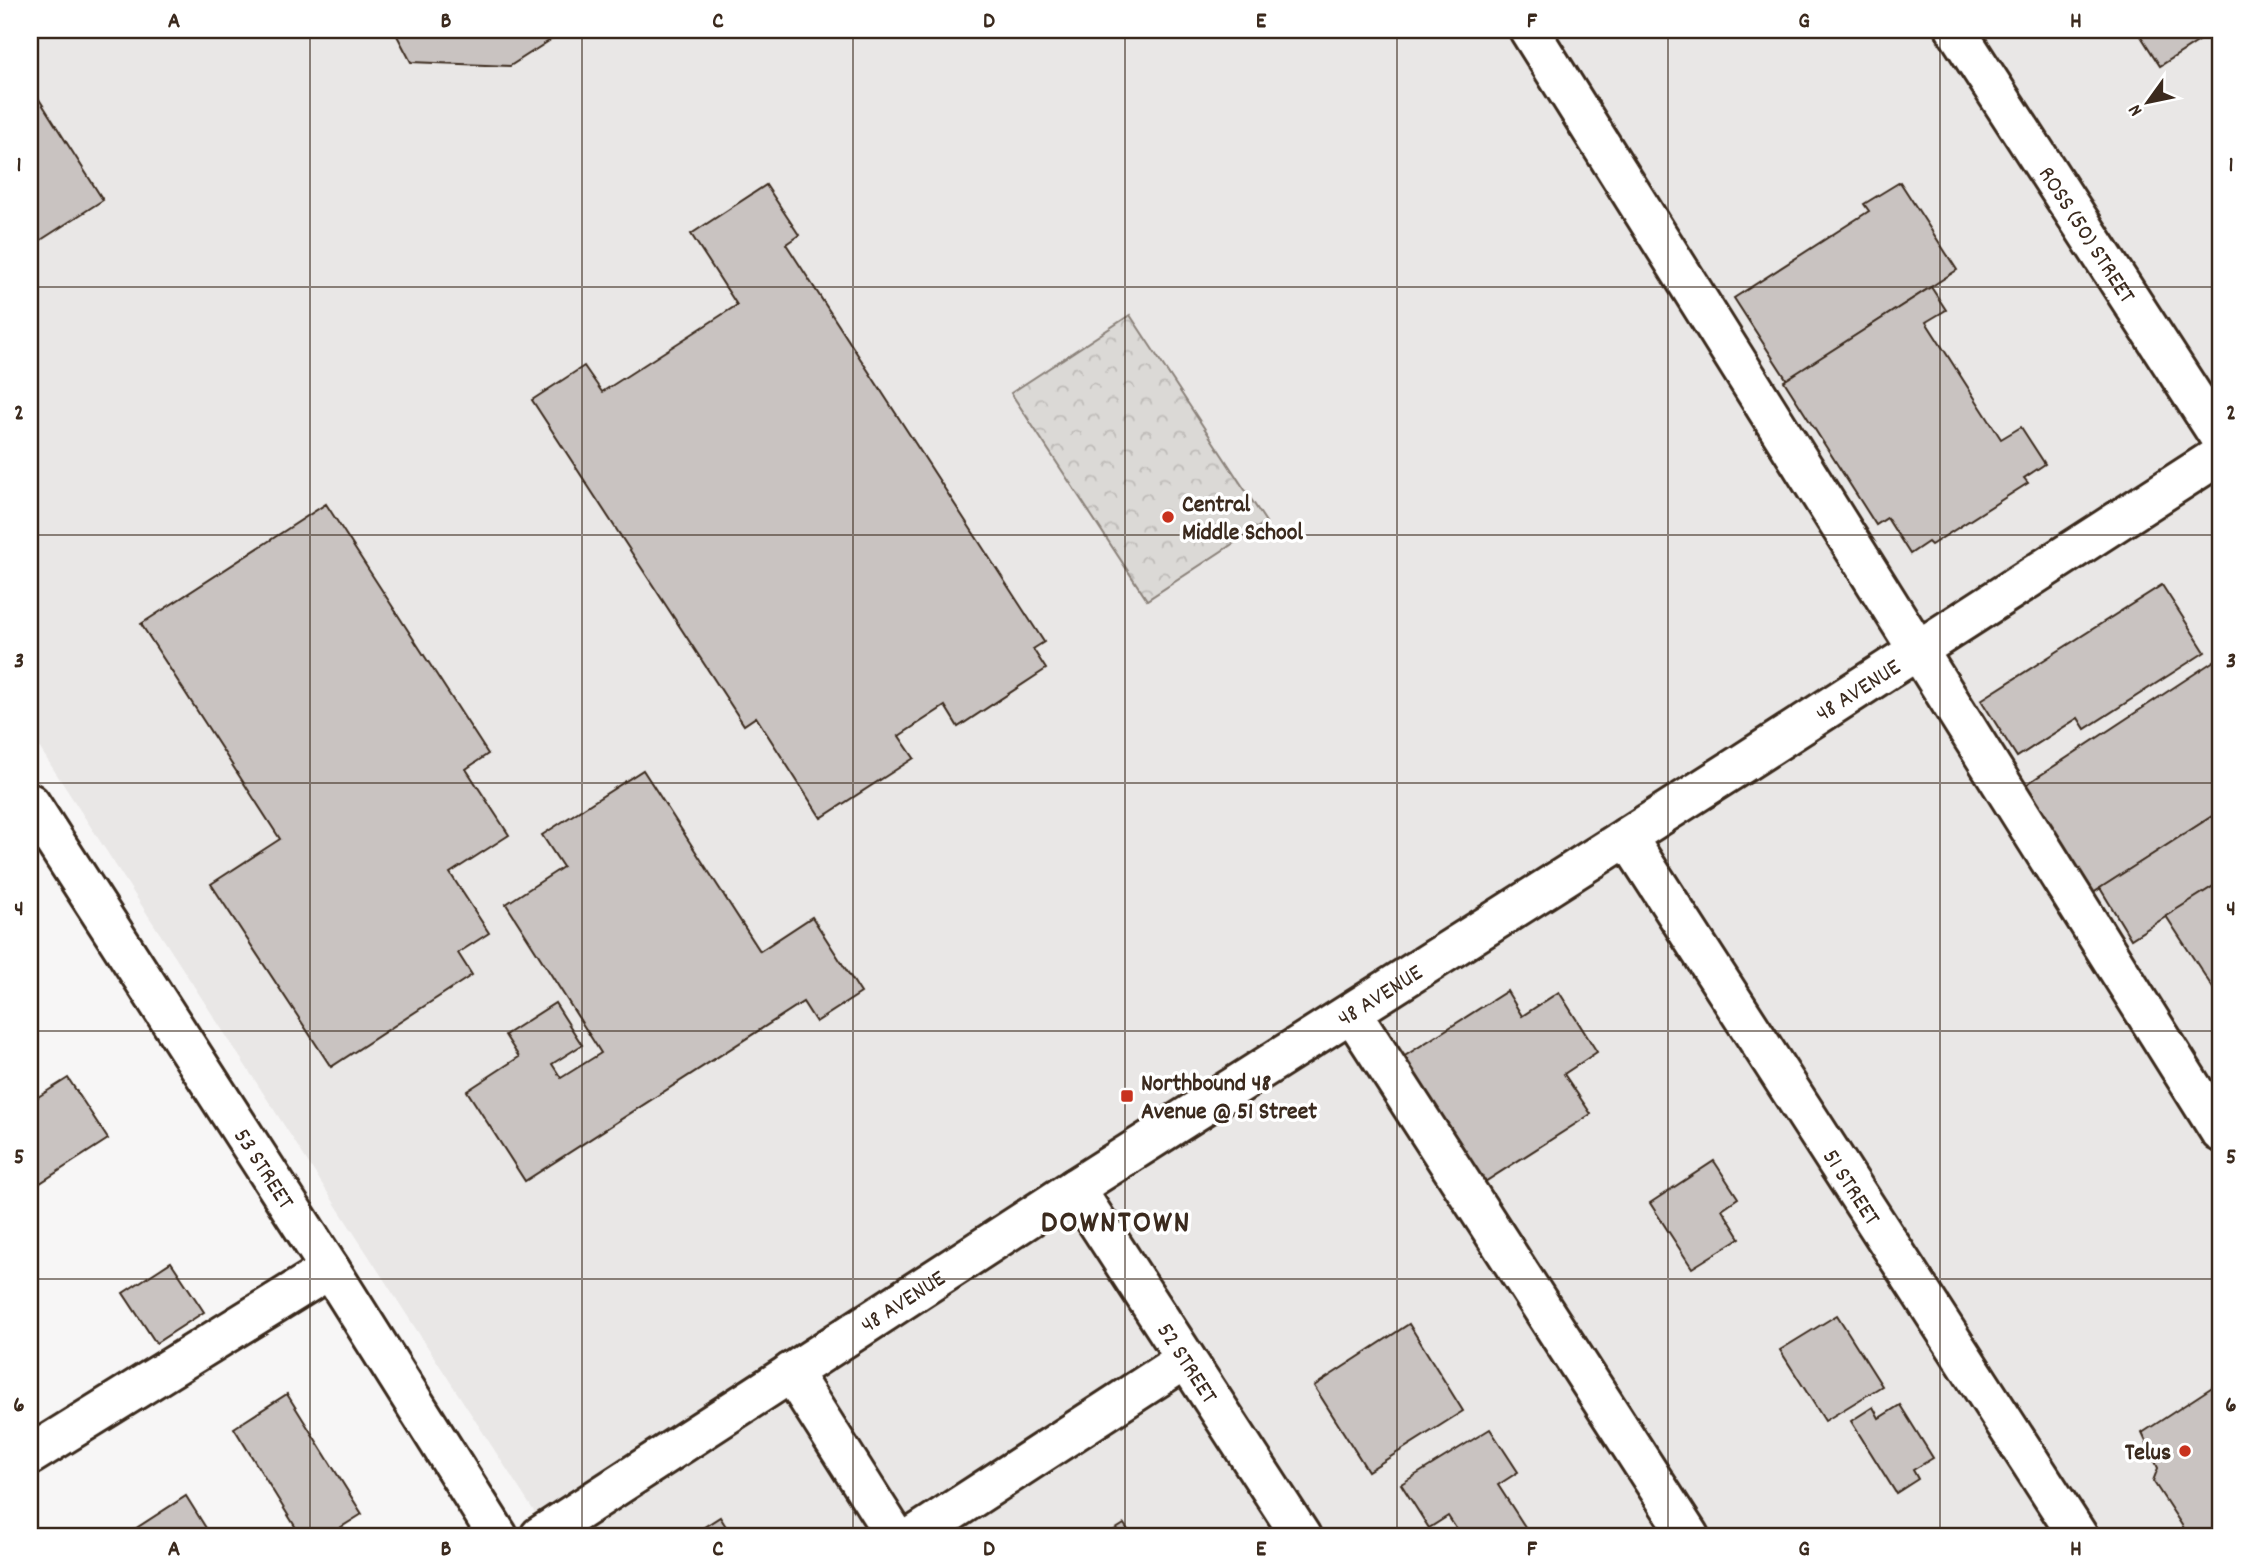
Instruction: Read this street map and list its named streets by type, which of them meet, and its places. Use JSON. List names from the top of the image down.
{
  "streets": {
    "street": [
      "ROSS (50) STREET",
      "48 AVENUE",
      "53 STREET",
      "51 STREET",
      "52 STREET"
    ]
  },
  "crossings": [
    ["48 AVENUE", "51 STREET"],
    ["48 AVENUE", "52 STREET"]
  ],
  "districts": ["DOWNTOWN"],
  "places": {
    "other": ["Central Middle School", "Telus"],
    "transit": ["Northbound 48 Avenue @ 51 Street"]
  },
  "north": "bottom left",
  "grid": {
    "columns": [
      "A",
      "B",
      "C",
      "D",
      "E",
      "F",
      "G",
      "H"
    ],
    "rows": [
      "1",
      "2",
      "3",
      "4",
      "5",
      "6"
    ]
  }
}
